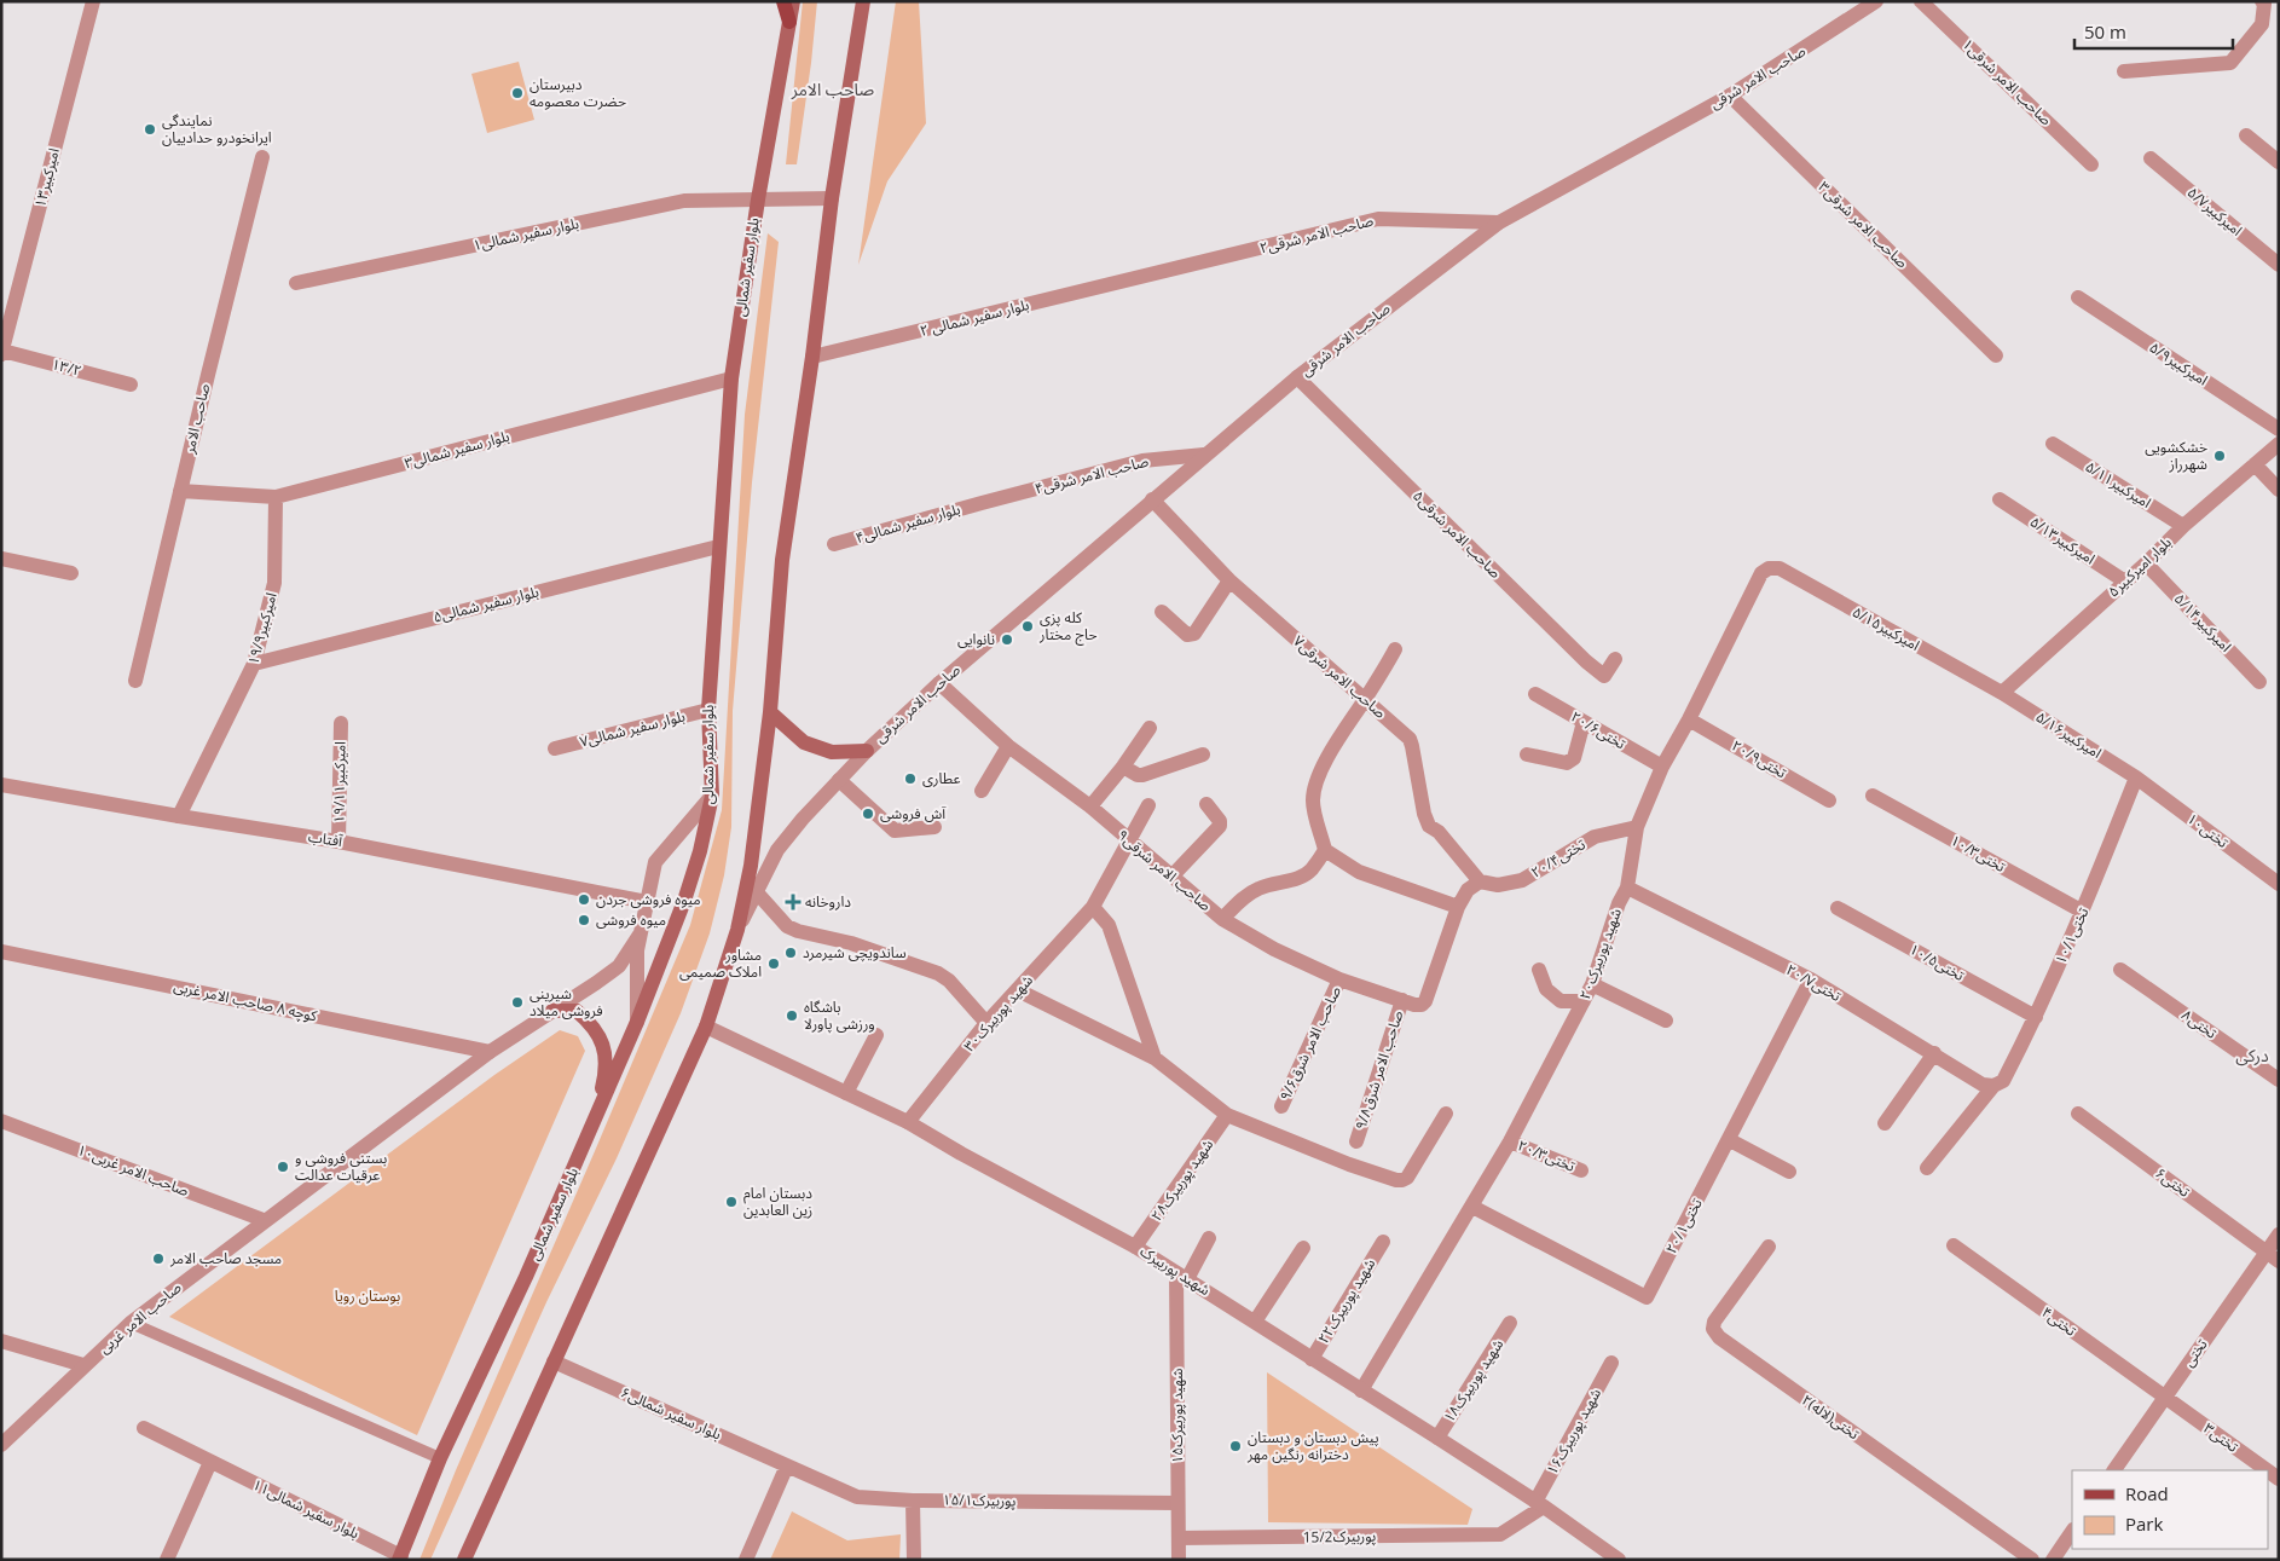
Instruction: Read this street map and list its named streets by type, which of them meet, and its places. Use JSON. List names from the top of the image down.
{
  "streets": {
    "main road": ["بلوار سفیر شمالی"],
    "street": [
      "صاحب الامر شرقی",
      "صاحب الامر شرقی۱",
      "امیرکبیر۱۳",
      "امیرکبیر۵/۷",
      "صاحب الامر شرقی۳",
      "بلوار سفیر شمالی۱",
      "۲صاحب الامر شرقی",
      "بلوار سفیر شمالی ۲",
      "امیرکبیر۵/۹",
      "۱۳/۲",
      "صاحب الامر",
      "بلوار سفیر شمالی۳",
      "صاحب الامر شرقی۴",
      "امیرکبیر۵/۱۱",
      "بلوار سفیر شمالی۴",
      "صاحب الامر شرقی۵",
      "امیرکبیر۵/۱۳",
      "بلوار امیرکبیر۵",
      "بلوار سفیر شمالی۵",
      "امیرکبیر۵/۱۴",
      "امیرکبیر۱۹/۹",
      "امیرکبیر۵/۱۵",
      "صاحب الامر شرقی۷",
      "بلوار سفیر شمالی۷",
      "تختی۲۰/۶",
      "امیرکبیر۵/۱۶",
      "تختی۲۰/۹",
      "امیرکبیر۱۹/۱۱",
      "تختی۱۰",
      "آفتاب",
      "تختی۱۰/۳",
      "تختی۲۰/۴",
      "صاحب الامر شرقی۹",
      "تختی۱۰/۱",
      "شهید پوربیرک۲۰",
      "تختی۱۰/۵",
      "تختی۲۰/۷",
      "کوچه ۸ صاحب الامر غربی",
      "شهید پوربیرک۳۰",
      "تختی۸",
      "صاحب الامر شرق۹/۶",
      "صاحب الامر شرق۹/۸",
      "تختی۲۰/۳",
      "صاحب الامر غربی۱۰",
      "شهید پوربیرک۲۸",
      "تختی۶",
      "تختی۲۰/۱",
      "شهید پوربیرک",
      "شهید پوربیرک۲۲",
      "صاحب الامر غربی",
      "تختی۴",
      "تختی",
      "شهید پوربیرک۱۸",
      "بلوار سفیر شمالی۶",
      "شهید پوربیرک۱۵",
      "۲تختی(لاله)",
      "شهید پوربیرک۱۶",
      "تختی۳",
      "پوربیرک۱۵/۱",
      "بلوار سفیر شمالی۱۱",
      "پوربیرک15/2"
    ]
  },
  "crossings": [
    ["صاحب الامر شرقی", "صاحب الامر شرقی۳"],
    ["صاحب الامر شرقی", "۲صاحب الامر شرقی"],
    ["صاحب الامر شرقی", "صاحب الامر شرقی۴"],
    ["صاحب الامر شرقی", "صاحب الامر شرقی۵"],
    ["صاحب الامر شرقی", "صاحب الامر شرقی۷"],
    ["صاحب الامر شرقی", "صاحب الامر شرقی۹"],
    ["امیرکبیر۱۳", "۱۳/۲"],
    ["بلوار سفیر شمالی۱", "بلوار سفیر شمالی"],
    ["۲صاحب الامر شرقی", "بلوار سفیر شمالی ۲"],
    ["بلوار سفیر شمالی", "بلوار سفیر شمالی۳"],
    ["بلوار سفیر شمالی", "بلوار سفیر شمالی۵"],
    ["بلوار سفیر شمالی", "بلوار سفیر شمالی۷"],
    ["بلوار سفیر شمالی", "بلوار سفیر شمالی۱۱"],
    ["صاحب الامر", "بلوار سفیر شمالی۳"],
    ["بلوار سفیر شمالی۳", "امیرکبیر۱۹/۹"],
    ["صاحب الامر شرقی۴", "بلوار سفیر شمالی۴"],
    ["امیرکبیر۵/۱۱", "بلوار امیرکبیر۵"],
    ["امیرکبیر۵/۱۳", "بلوار امیرکبیر۵"],
    ["بلوار امیرکبیر۵", "امیرکبیر۵/۱۴"],
    ["بلوار امیرکبیر۵", "امیرکبیر۵/۱۵"],
    ["بلوار امیرکبیر۵", "امیرکبیر۵/۱۶"],
    ["بلوار سفیر شمالی۵", "امیرکبیر۱۹/۹"],
    ["امیرکبیر۱۹/۹", "آفتاب"],
    ["امیرکبیر۵/۱۵", "امیرکبیر۵/۱۶"],
    ["امیرکبیر۵/۱۵", "شهید پوربیرک۲۰"],
    ["صاحب الامر شرقی۷", "تختی۲۰/۴"],
    ["تختی۲۰/۶", "شهید پوربیرک۲۰"],
    ["امیرکبیر۵/۱۶", "تختی۱۰"],
    ["امیرکبیر۵/۱۶", "تختی۱۰/۱"],
    ["تختی۲۰/۹", "شهید پوربیرک۲۰"],
    ["امیرکبیر۱۹/۱۱", "آفتاب"],
    ["تختی۱۰", "تختی۱۰/۱"],
    ["تختی۱۰/۳", "تختی۱۰/۱"],
    ["تختی۲۰/۴", "شهید پوربیرک۲۰"],
    ["صاحب الامر شرقی۹", "شهید پوربیرک۳۰"],
    ["صاحب الامر شرقی۹", "صاحب الامر شرق۹/۶"],
    ["صاحب الامر شرقی۹", "صاحب الامر شرق۹/۸"],
    ["تختی۱۰/۱", "تختی۱۰/۵"],
    ["تختی۱۰/۱", "تختی۲۰/۷"],
    ["شهید پوربیرک۲۰", "تختی۲۰/۷"],
    ["شهید پوربیرک۲۰", "تختی۲۰/۳"],
    ["شهید پوربیرک۲۰", "تختی۲۰/۱"],
    ["شهید پوربیرک۲۰", "شهید پوربیرک"],
    ["تختی۲۰/۷", "تختی۲۰/۱"],
    ["کوچه ۸ صاحب الامر غربی", "صاحب الامر غربی"],
    ["شهید پوربیرک۳۰", "شهید پوربیرک"],
    ["صاحب الامر غربی۱۰", "صاحب الامر غربی"],
    ["شهید پوربیرک۲۸", "شهید پوربیرک"],
    ["تختی۶", "تختی"],
    ["شهید پوربیرک", "شهید پوربیرک۲۲"],
    ["شهید پوربیرک", "شهید پوربیرک۱۸"],
    ["شهید پوربیرک", "شهید پوربیرک۱۵"],
    ["شهید پوربیرک", "شهید پوربیرک۱۶"],
    ["شهید پوربیرک", "پوربیرک15/2"],
    ["تختی۴", "تختی"],
    ["تختی۴", "تختی۳"],
    ["تختی", "تختی۳"],
    ["بلوار سفیر شمالی۶", "پوربیرک۱۵/۱"],
    ["شهید پوربیرک۱۵", "پوربیرک۱۵/۱"],
    ["شهید پوربیرک۱۵", "پوربیرک15/2"],
    ["شهید پوربیرک۱۶", "پوربیرک15/2"]
  ],
  "districts": ["صاحب الامر", "درکی"],
  "parks": ["بوستان رویا"],
  "places": {
    "other": [
      "دبیرستان حضرت معصومه",
      "نمایندگی ایرانخودرو حدادییان",
      "خشکشویی شهرراز",
      "کله پزی حاج مختار",
      "نانوایی",
      "عطاری",
      "آش فروشی",
      "میوه فروشی جردن",
      "میوه فروشی",
      "ساندویچی شیرمرد",
      "مشاور املاک صمیمی",
      "شیرینی فروشی میلاد",
      "باشگاه ورزشی پاورلا",
      "بستنی فروشی و عرقیات عدالت",
      "دبستان امام زین العابدین",
      "مسجد صاحب الامر",
      "پیش دبستان و دبستان دخترانه رنگین مهر"
    ],
    "health": ["داروخانه"]
  },
  "legend": ["Road", "Park"],
  "scale_bar": "50 m"
}
